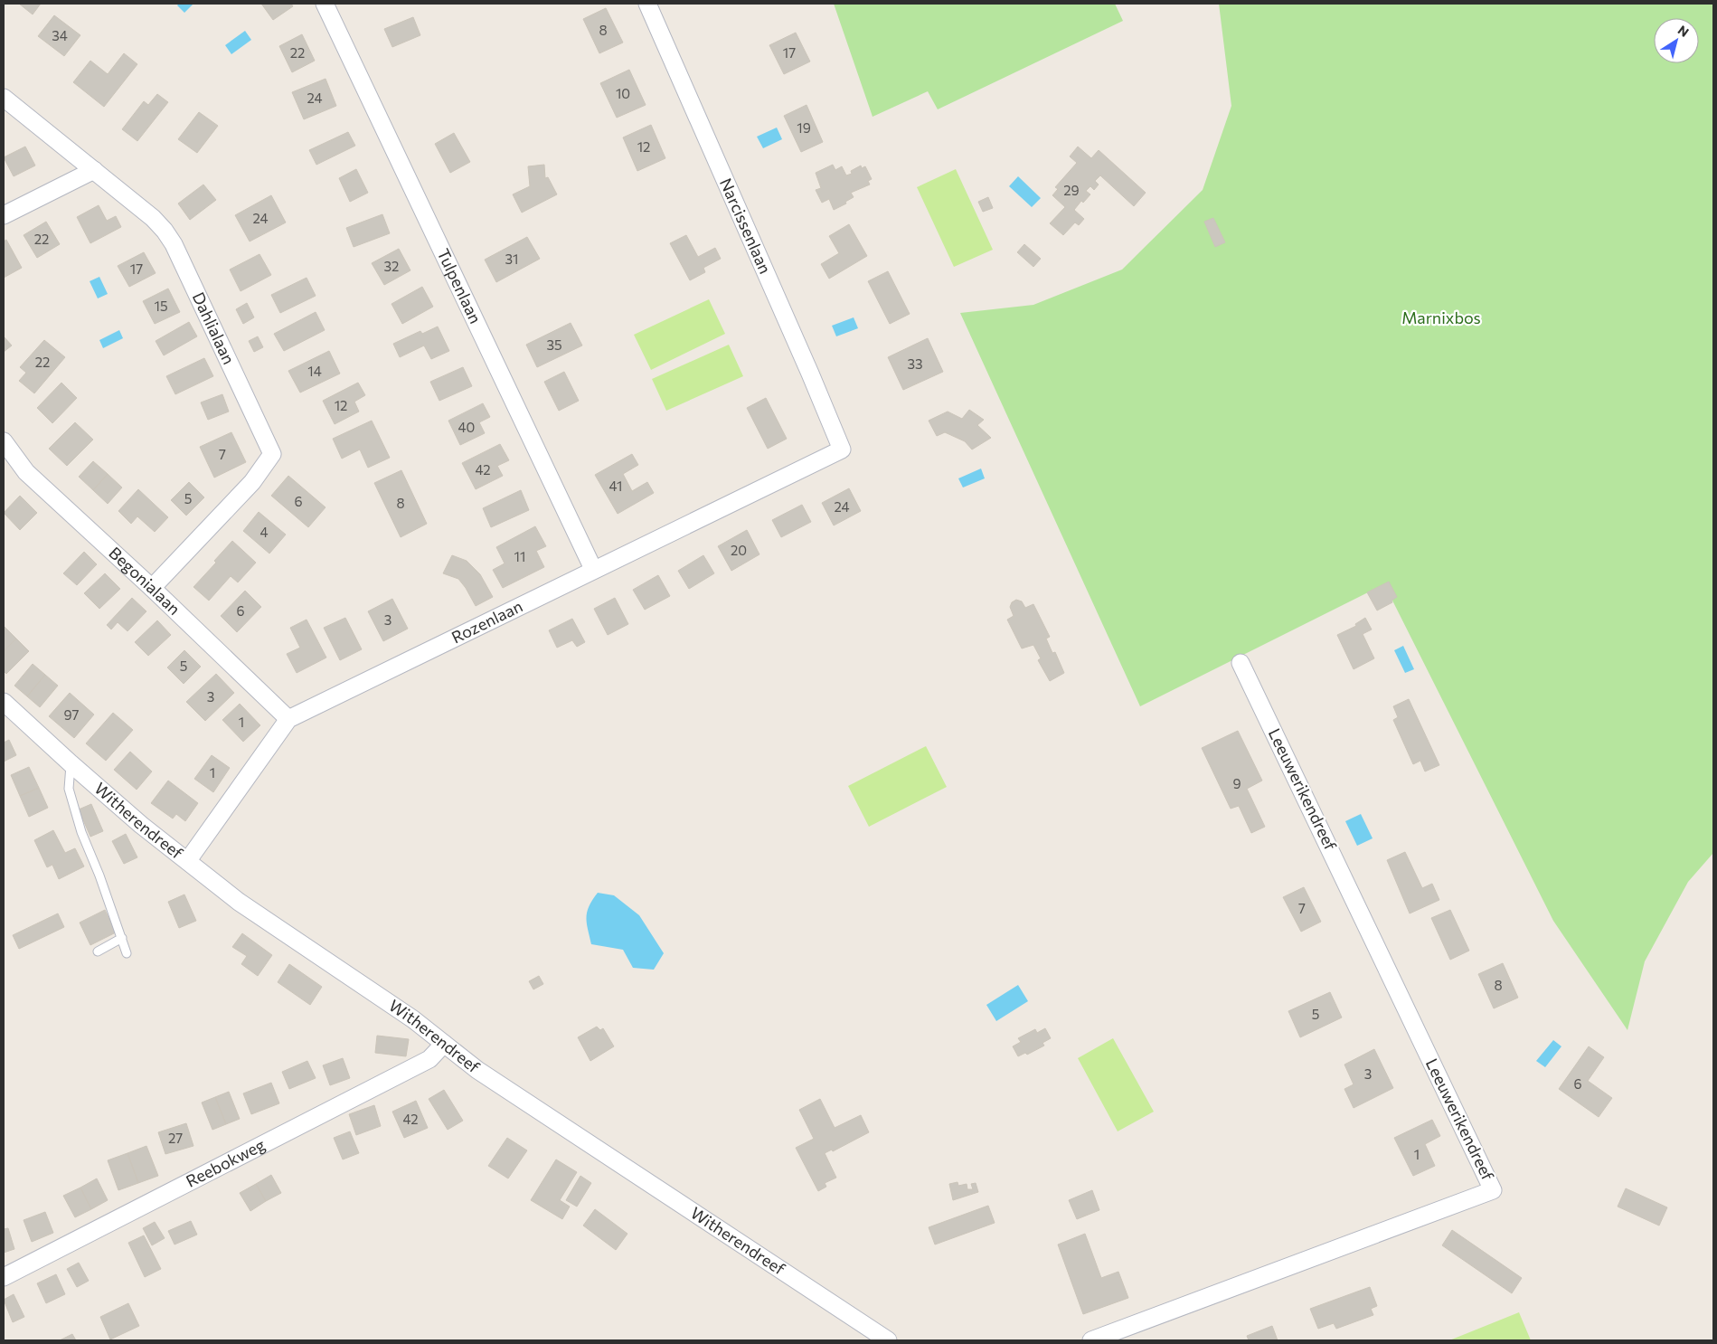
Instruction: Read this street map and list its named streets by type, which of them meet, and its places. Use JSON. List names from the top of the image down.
{
  "streets": {
    "street": [
      "Narcissenlaan",
      "Tulpenlaan",
      "Dahlialaan",
      "Begonialaan",
      "Rozenlaan",
      "Leeuwerikendreef",
      "Witherendreef",
      "Reebokweg"
    ]
  },
  "crossings": [
    ["Narcissenlaan", "Rozenlaan"],
    ["Tulpenlaan", "Rozenlaan"],
    ["Dahlialaan", "Begonialaan"],
    ["Begonialaan", "Rozenlaan"],
    ["Rozenlaan", "Witherendreef"],
    ["Witherendreef", "Reebokweg"]
  ],
  "parks": ["Marnixbos"],
  "house_numbers": [
    "8",
    "34",
    "22",
    "17",
    "10",
    "24",
    "19",
    "12",
    "29",
    "24",
    "22",
    "31",
    "32",
    "17",
    "15",
    "35",
    "22",
    "33",
    "14",
    "12",
    "40",
    "7",
    "42",
    "41",
    "5",
    "6",
    "8",
    "24",
    "4",
    "20",
    "11",
    "6",
    "3",
    "5",
    "3",
    "97",
    "1",
    "1",
    "9",
    "7",
    "8",
    "5",
    "3",
    "6",
    "42",
    "27",
    "1"
  ],
  "north": "top right"
}
